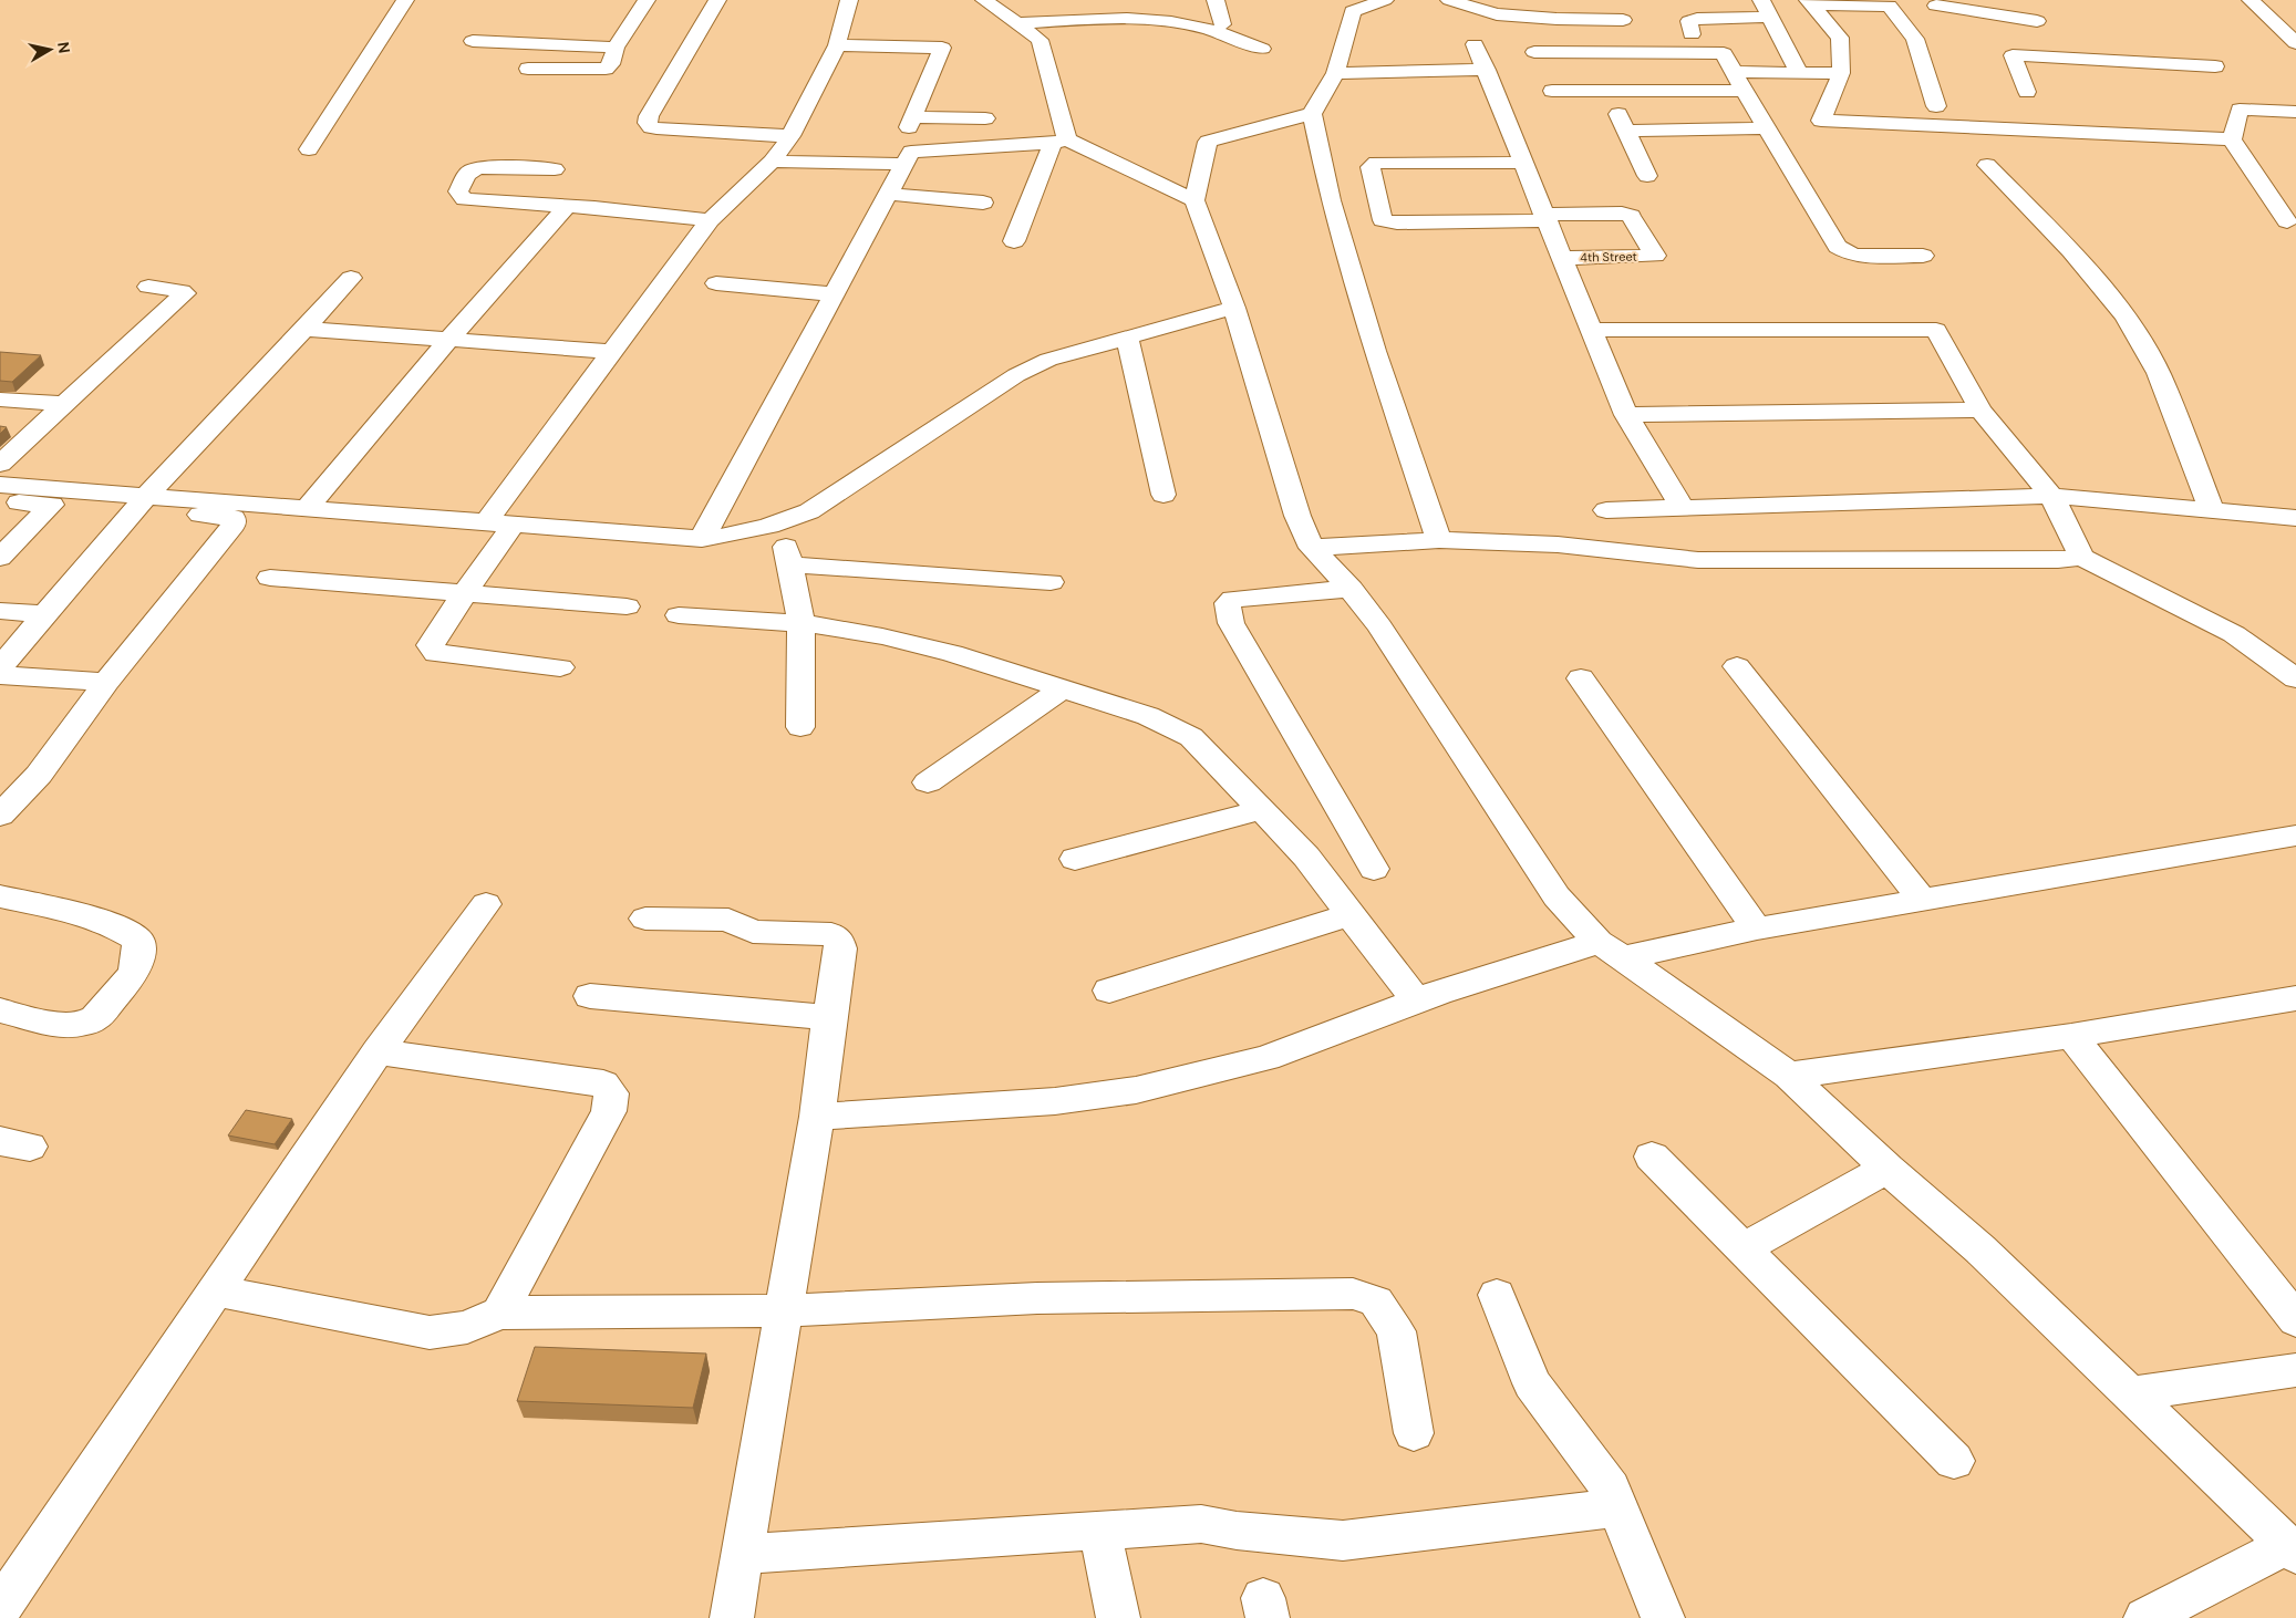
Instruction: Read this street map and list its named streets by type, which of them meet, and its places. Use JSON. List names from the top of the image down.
{
  "streets": {
    "street": ["4th Street"]
  },
  "north": "right"
}
